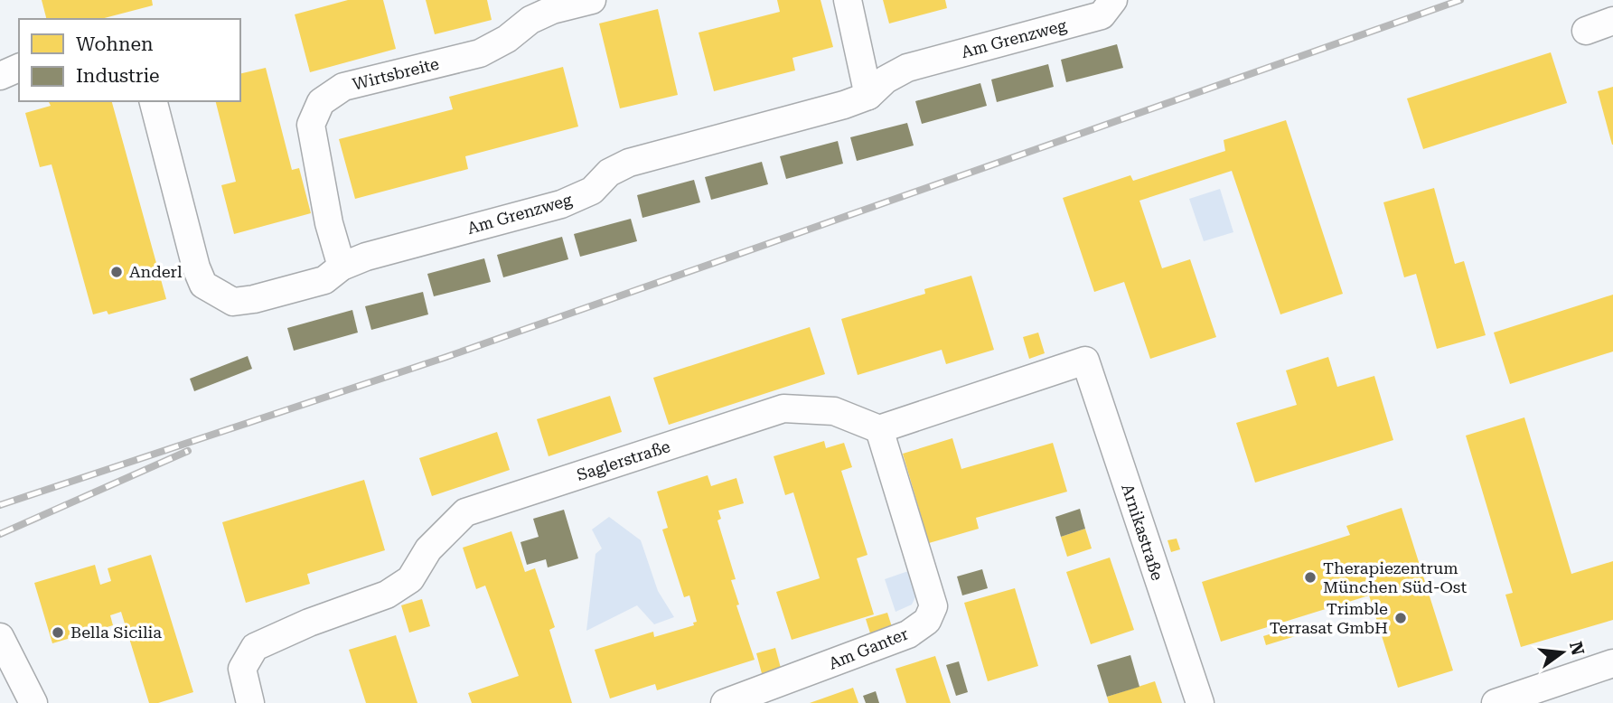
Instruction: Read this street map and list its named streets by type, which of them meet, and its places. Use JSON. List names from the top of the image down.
{
  "streets": {
    "street": [
      "Am Grenzweg",
      "Wirtsbreite",
      "Saglerstraße",
      "Arnikastraße",
      "Am Ganter"
    ]
  },
  "crossings": [
    ["Am Grenzweg", "Wirtsbreite"],
    ["Saglerstraße", "Arnikastraße"],
    ["Saglerstraße", "Am Ganter"],
    ["Arnikastraße", "Am Ganter"]
  ],
  "places": [
    "Anderl",
    "Therapiezentrum München Süd-Ost",
    "Trimble Terrasat GmbH",
    "Bella Sicilia"
  ],
  "legend": ["Wohnen", "Industrie"],
  "north": "right"
}
